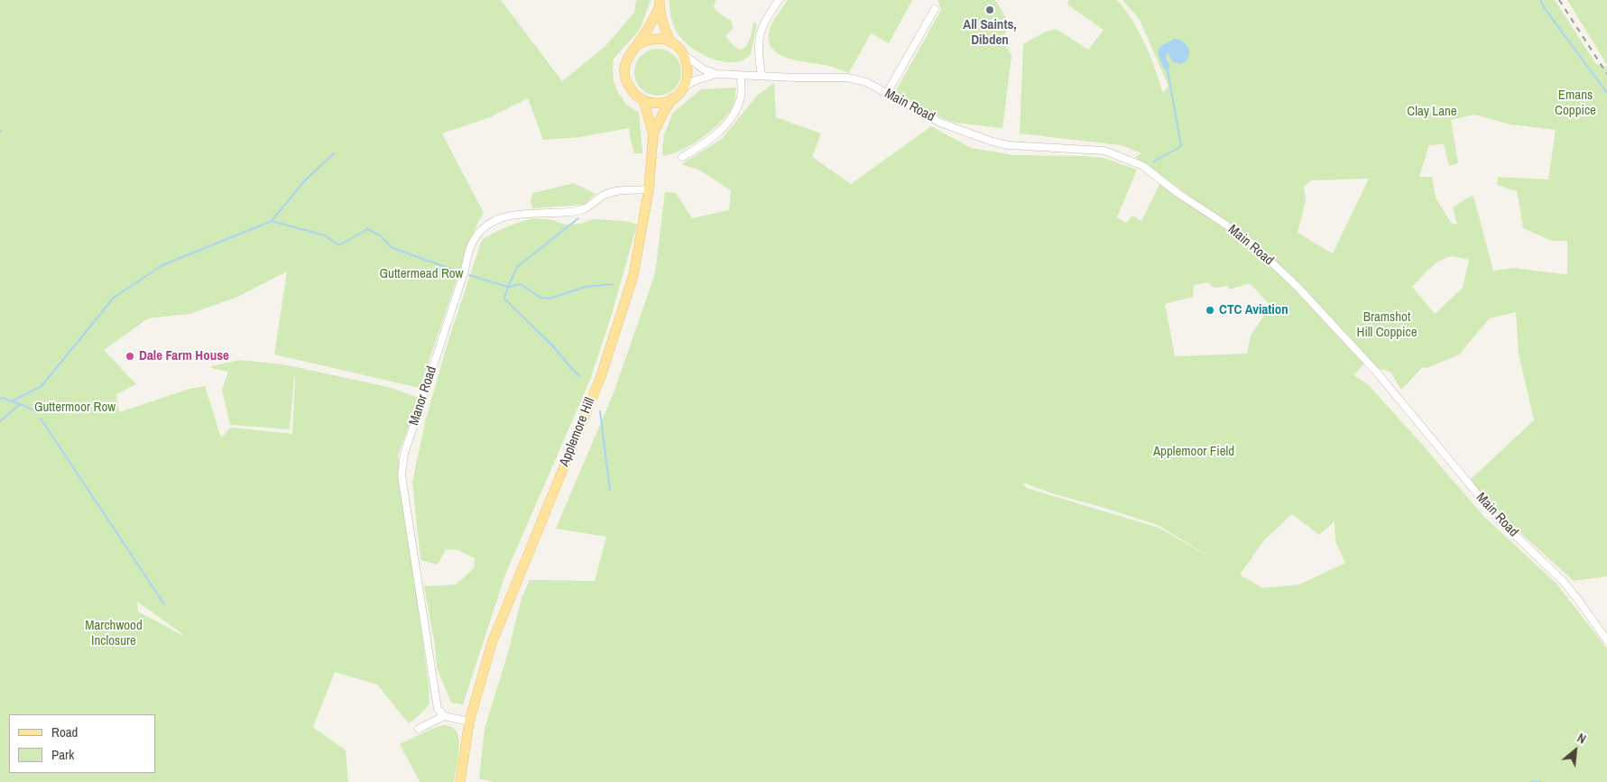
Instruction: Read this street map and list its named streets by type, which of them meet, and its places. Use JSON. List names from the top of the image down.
{
  "streets": {
    "main road": ["Applemore Hill"],
    "street": ["Main Road", "Manor Road"]
  },
  "crossings": [
    ["Main Road", "Applemore Hill"],
    ["Manor Road", "Applemore Hill"]
  ],
  "parks": [
    "Emans Coppice",
    "Clay Lane",
    "Guttermead Row",
    "Bramshot Hill Coppice",
    "Guttermoor Row",
    "Applemoor Field",
    "Marchwood Inclosure"
  ],
  "places": ["All Saints, Dibden", "CTC Aviation", "Dale Farm House"],
  "legend": ["Road", "Park"],
  "north": "top right"
}
